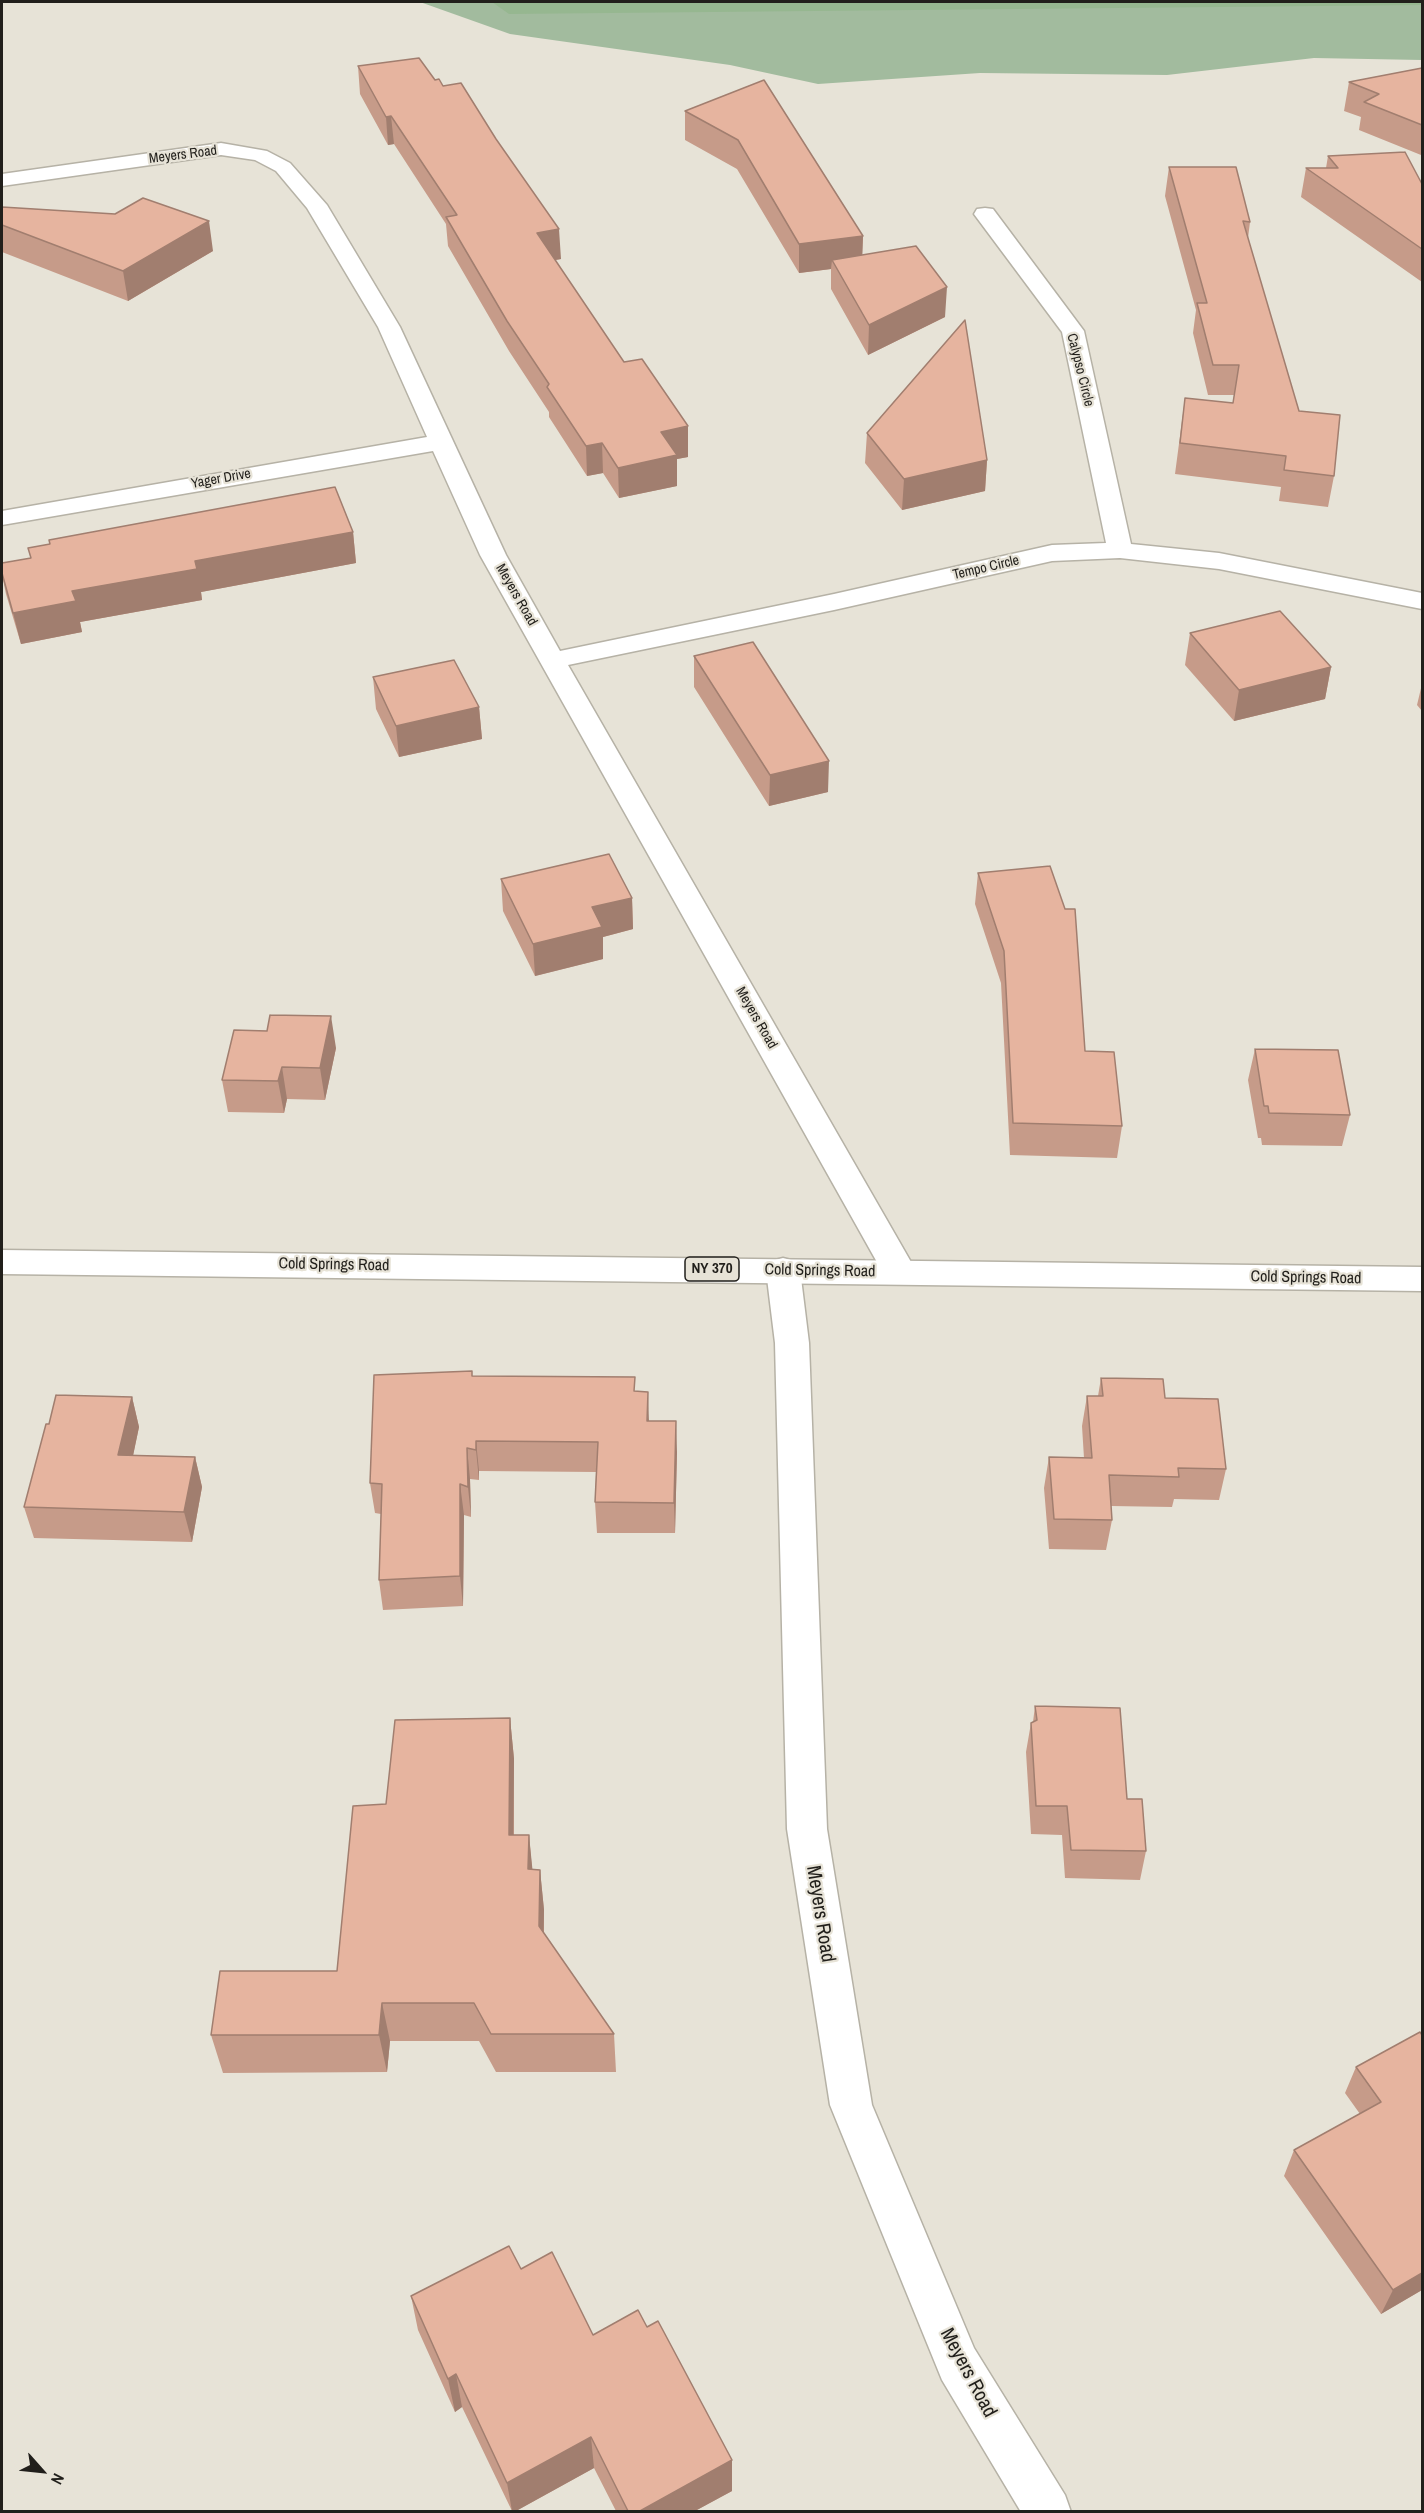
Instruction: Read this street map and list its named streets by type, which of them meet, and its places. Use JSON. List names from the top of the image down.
{
  "streets": {
    "street": [
      "Meyers Road",
      "Calypso Circle",
      "Yager Drive",
      "Tempo Circle",
      "Cold Springs Road",
      "NY 370"
    ]
  },
  "crossings": [
    ["Meyers Road", "Yager Drive"],
    ["Meyers Road", "Tempo Circle"],
    ["Meyers Road", "Cold Springs Road"],
    ["Calypso Circle", "Tempo Circle"]
  ],
  "north": "bottom right"
}
